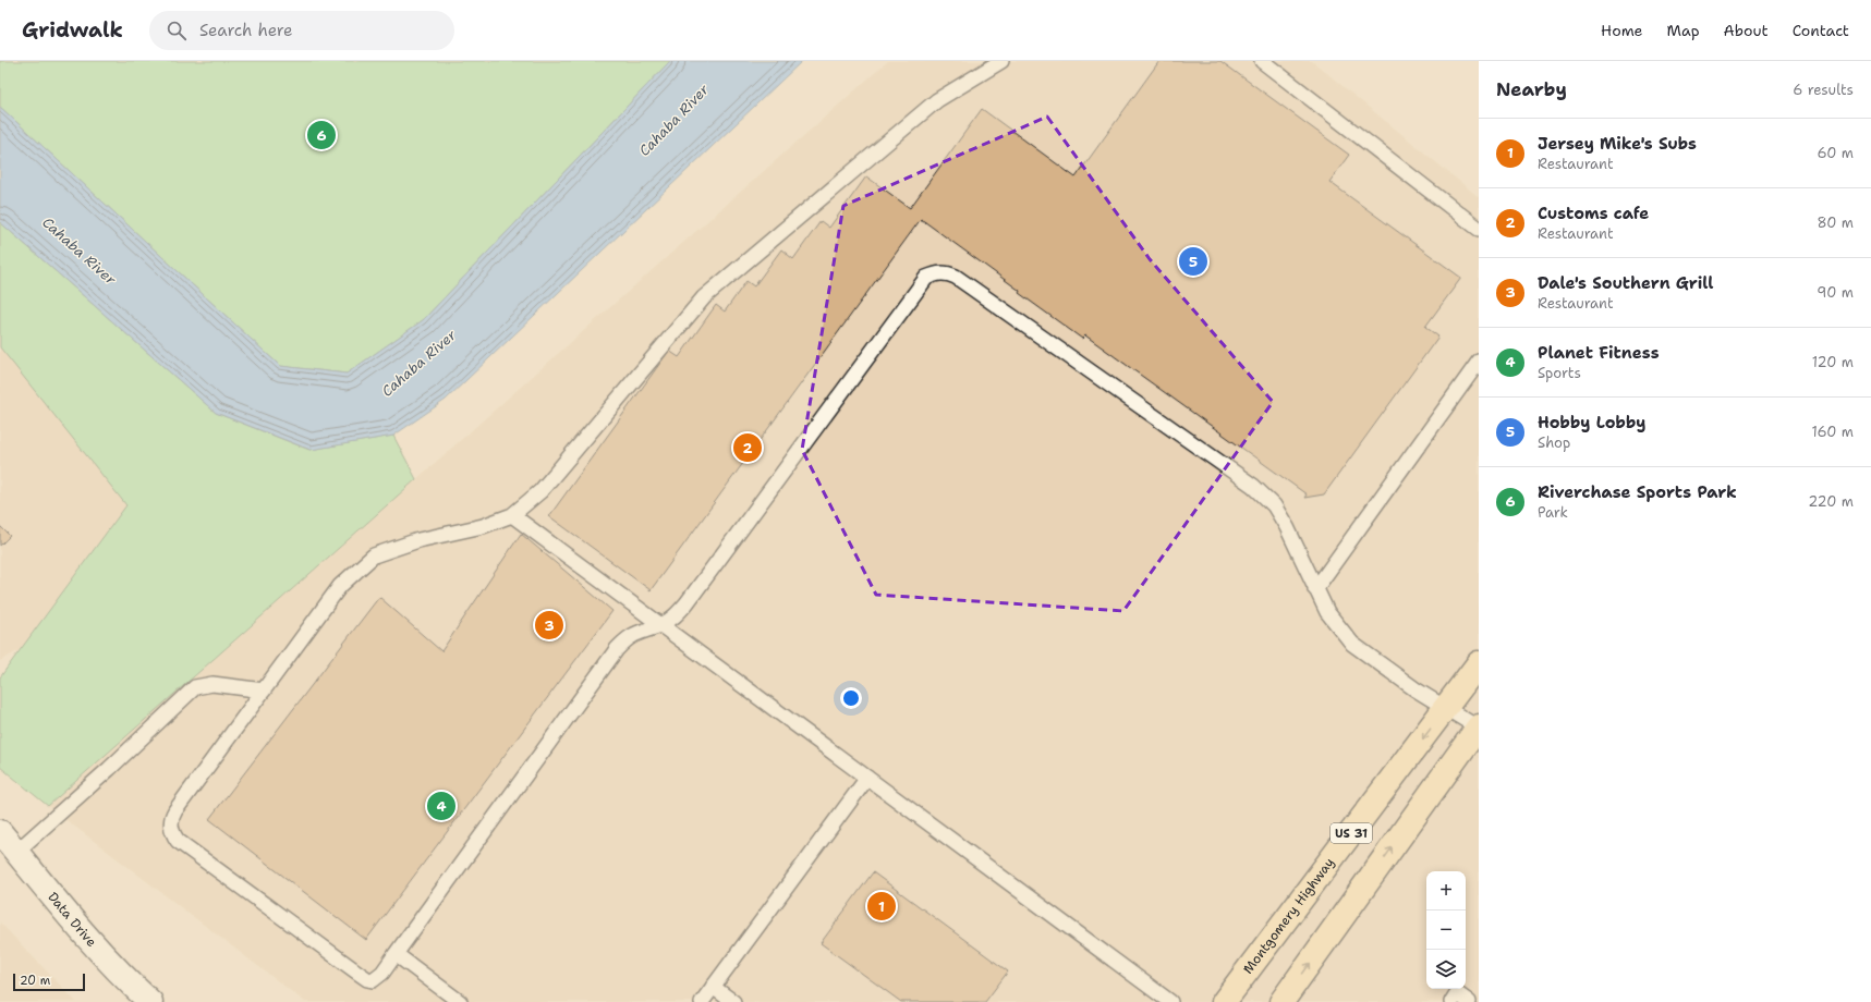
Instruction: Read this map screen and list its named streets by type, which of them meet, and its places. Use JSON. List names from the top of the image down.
{
  "streets": {
    "main road": ["US 31", "Montgomery Highway"],
    "street": ["Data Drive"]
  },
  "water": ["Cahaba River"],
  "scale_bar": "20 m",
  "page": {
    "header": "Gridwalk",
    "search": "Search here",
    "nav": [
      "Home",
      "Map",
      "About",
      "Contact"
    ],
    "heading": ["Nearby", "6 results"],
    "list": [
      {
        "mark": "1",
        "name": "Jersey Mike's Subs",
        "note": "Restaurant",
        "value": "60 m"
      },
      {
        "mark": "2",
        "name": "Customs cafe",
        "note": "Restaurant",
        "value": "80 m"
      },
      {
        "mark": "3",
        "name": "Dale's Southern Grill",
        "note": "Restaurant",
        "value": "90 m"
      },
      {
        "mark": "4",
        "name": "Planet Fitness",
        "note": "Sports",
        "value": "120 m"
      },
      {
        "mark": "5",
        "name": "Hobby Lobby",
        "note": "Shop",
        "value": "160 m"
      },
      {
        "mark": "6",
        "name": "Riverchase Sports Park",
        "note": "Park",
        "value": "220 m"
      }
    ],
    "pins": [
      "6",
      "5",
      "2",
      "3",
      "4",
      "1"
    ],
    "map_buttons": ["+", "−"],
    "scale": "20 m"
  }
}
